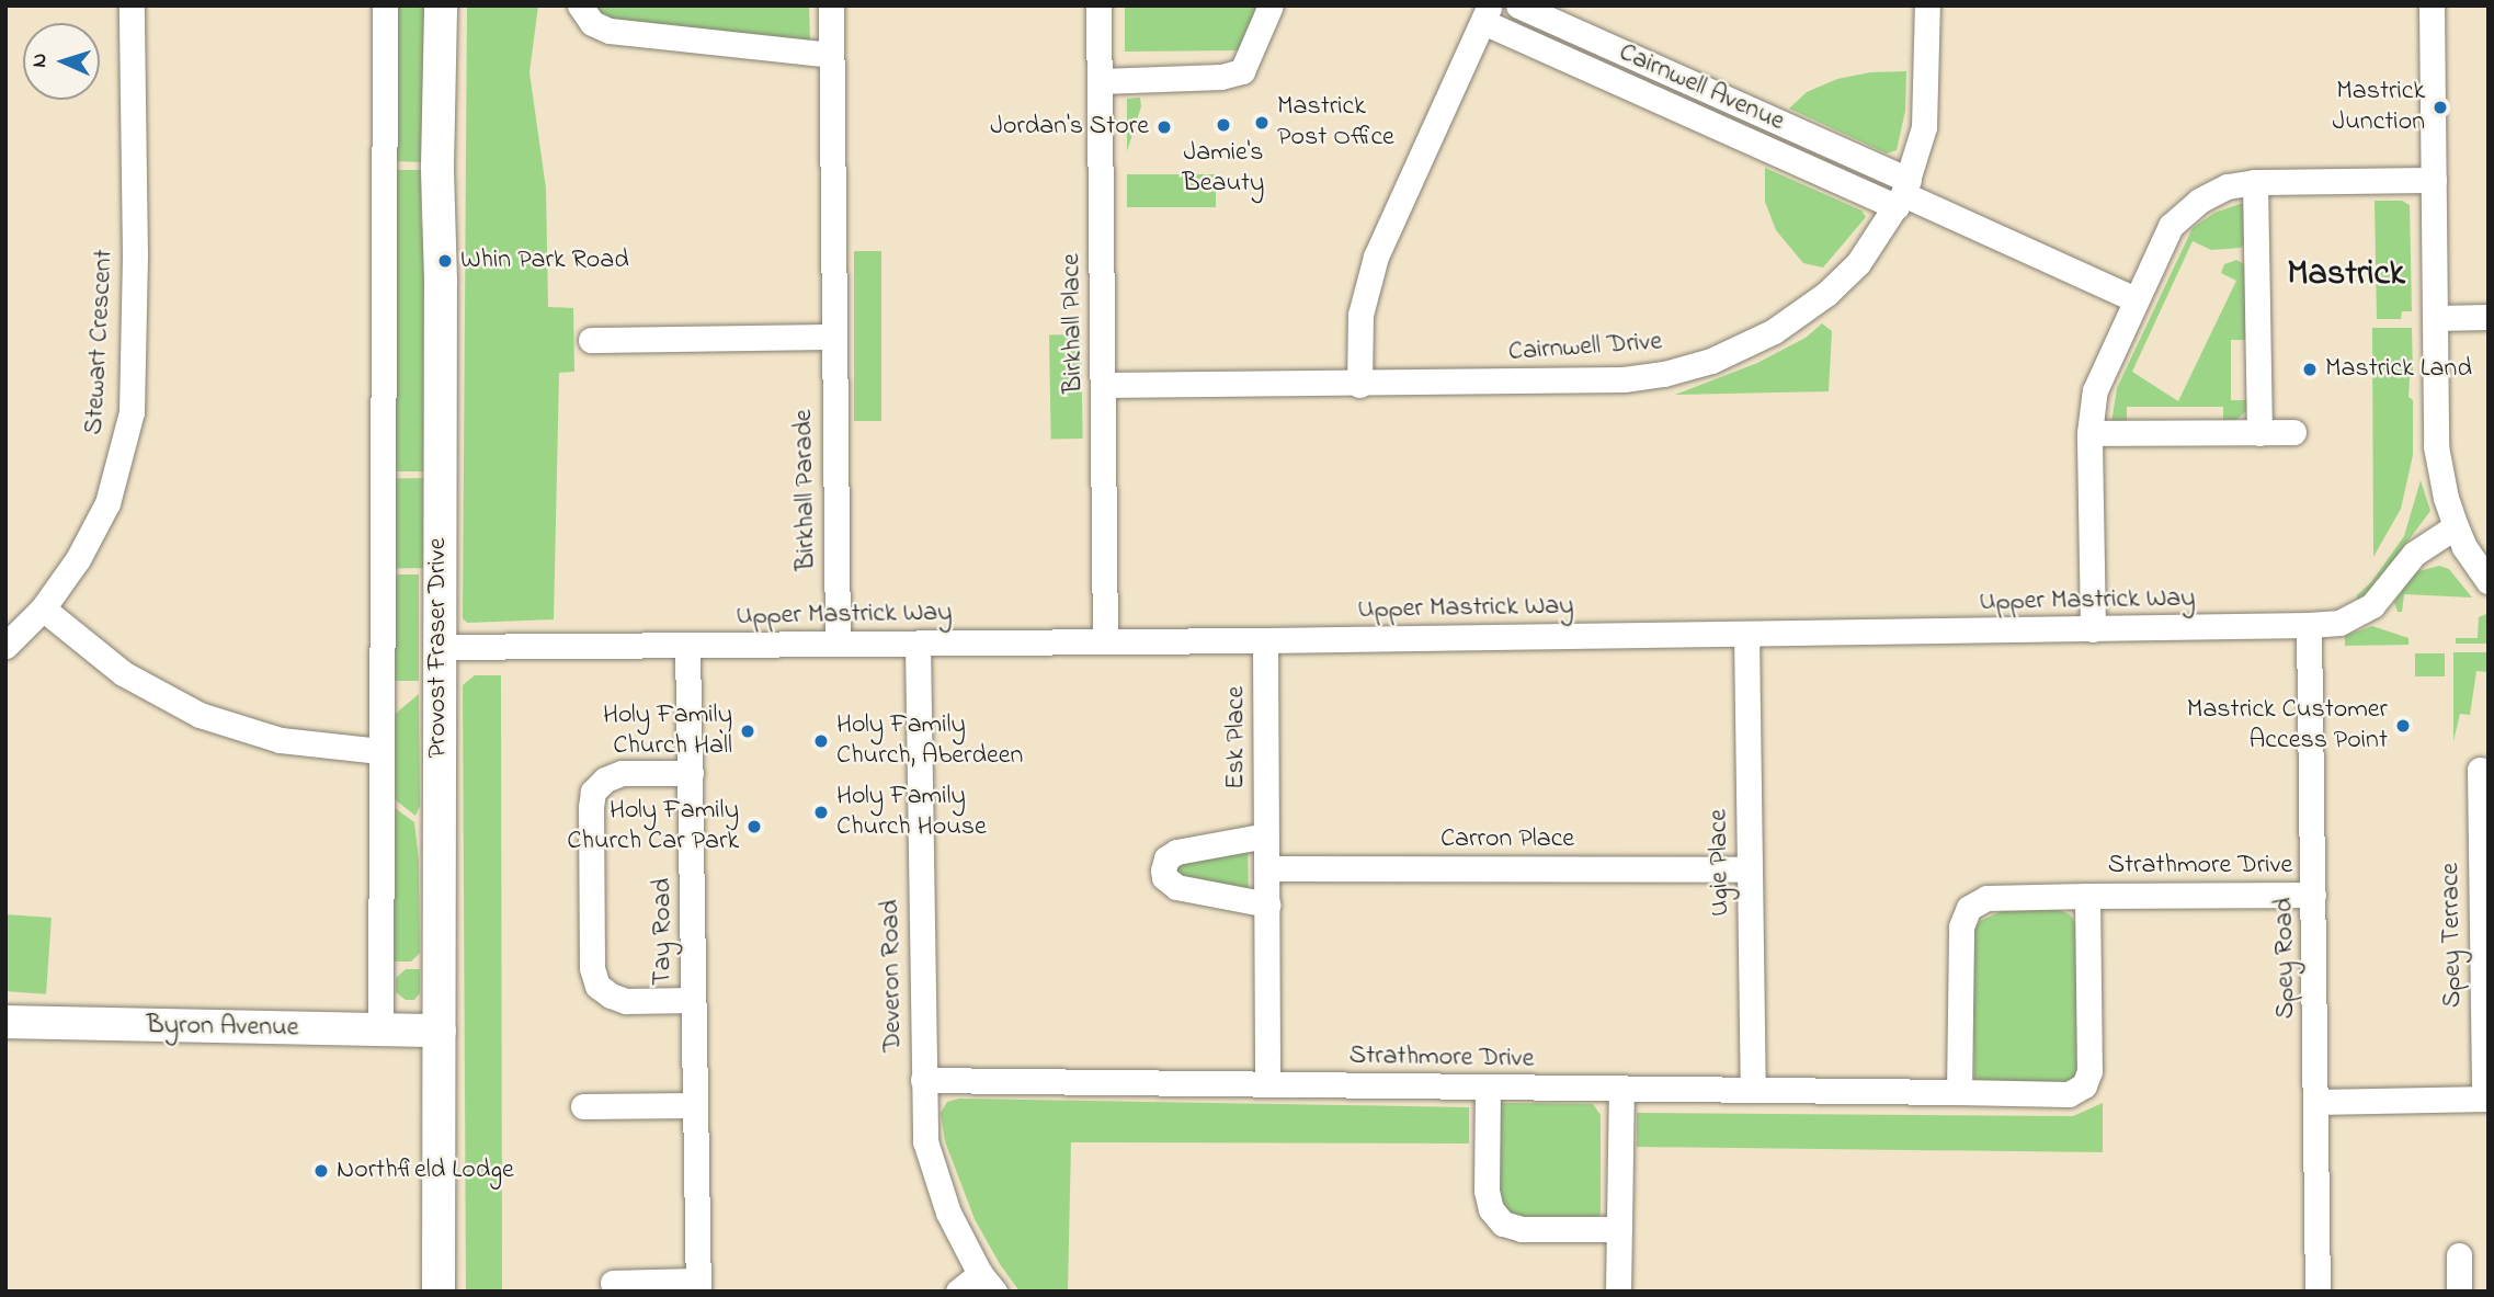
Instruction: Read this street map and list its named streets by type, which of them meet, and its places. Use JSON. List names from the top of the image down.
{
  "streets": {
    "street": [
      "Cairnwell Avenue",
      "Birkhall Place",
      "Stewart Crescent",
      "Cairnwell Drive",
      "Birkhall Parade",
      "Upper Mastrick Way",
      "Provost Fraser Drive",
      "Esk Place",
      "Carron Place",
      "Ugie Place",
      "Strathmore Drive",
      "Tay Road",
      "Spey Terrace",
      "Spey Road",
      "Deveron Road",
      "Byron Avenue"
    ]
  },
  "crossings": [
    ["Cairnwell Avenue", "Cairnwell Drive"],
    ["Birkhall Place", "Cairnwell Drive"],
    ["Birkhall Place", "Upper Mastrick Way"],
    ["Birkhall Parade", "Upper Mastrick Way"],
    ["Upper Mastrick Way", "Provost Fraser Drive"],
    ["Upper Mastrick Way", "Esk Place"],
    ["Upper Mastrick Way", "Ugie Place"],
    ["Upper Mastrick Way", "Tay Road"],
    ["Upper Mastrick Way", "Spey Road"],
    ["Upper Mastrick Way", "Deveron Road"],
    ["Provost Fraser Drive", "Byron Avenue"],
    ["Esk Place", "Carron Place"],
    ["Esk Place", "Strathmore Drive"],
    ["Carron Place", "Ugie Place"],
    ["Ugie Place", "Strathmore Drive"],
    ["Strathmore Drive", "Spey Road"],
    ["Strathmore Drive", "Deveron Road"],
    ["Spey Terrace", "Spey Road"]
  ],
  "districts": ["Mastrick"],
  "places": [
    "Mastrick Junction",
    "Mastrick Post Office",
    "Jamie's Beauty",
    "Jordan's Store",
    "Whin Park Road",
    "Mastrick Land",
    "Mastrick Customer Access Point",
    "Holy Family Church Hall",
    "Holy Family Church, Aberdeen",
    "Holy Family Church House",
    "Holy Family Church Car Park",
    "Northfield Lodge"
  ],
  "north": "left"
}
